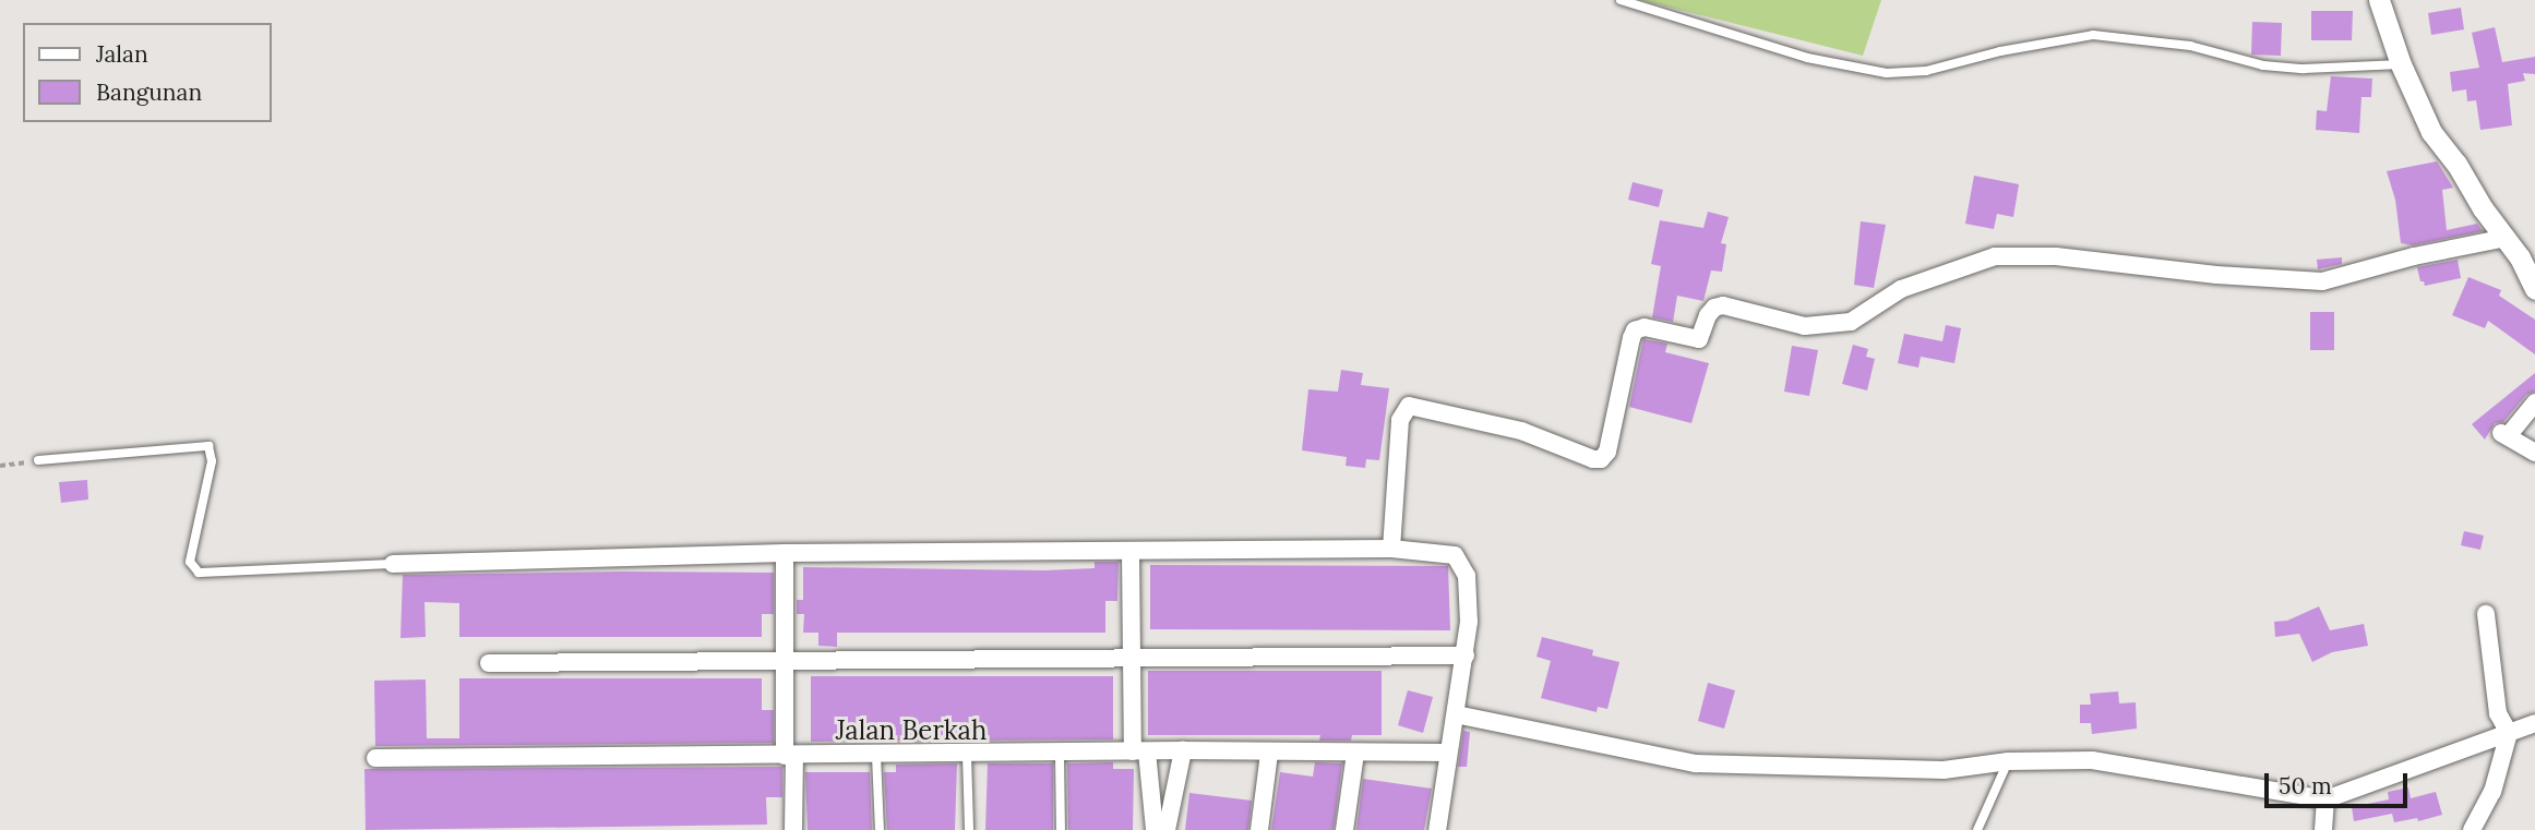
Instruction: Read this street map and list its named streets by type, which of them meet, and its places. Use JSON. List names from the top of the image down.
{
  "streets": {
    "street": ["Jalan Berkah"]
  },
  "legend": ["Jalan", "Bangunan"],
  "scale_bar": "50 m"
}
